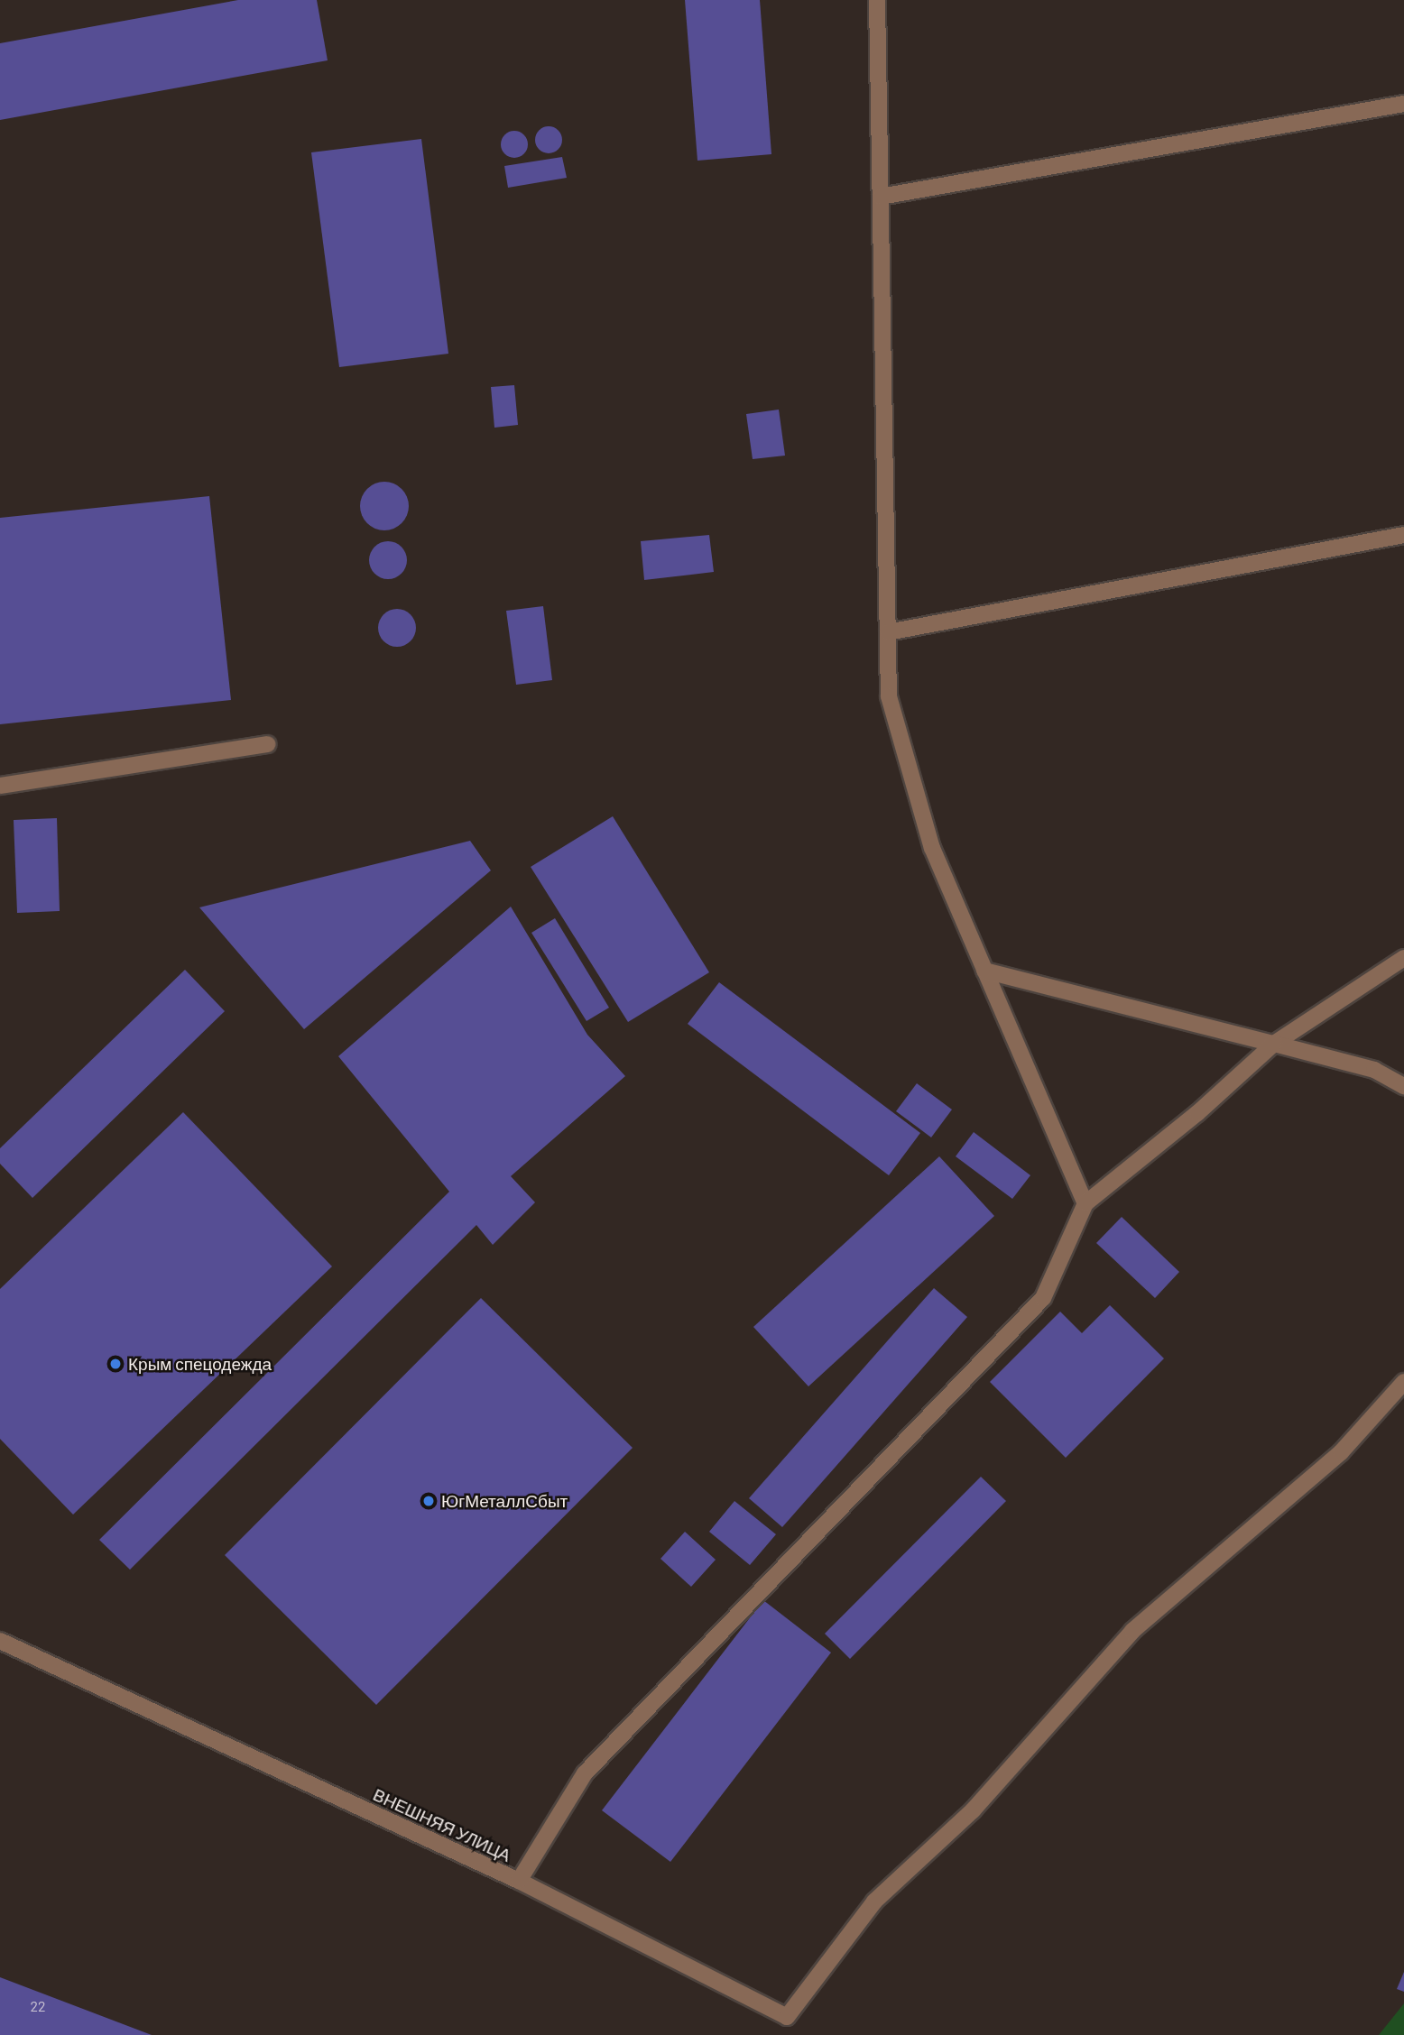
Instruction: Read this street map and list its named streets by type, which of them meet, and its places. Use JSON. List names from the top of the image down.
{
  "streets": {
    "street": ["ВНЕШНЯЯ УЛИЦА"]
  },
  "places": ["Крым спецодежда", "ЮгМеталлСбыт"],
  "house_numbers": ["22"]
}
